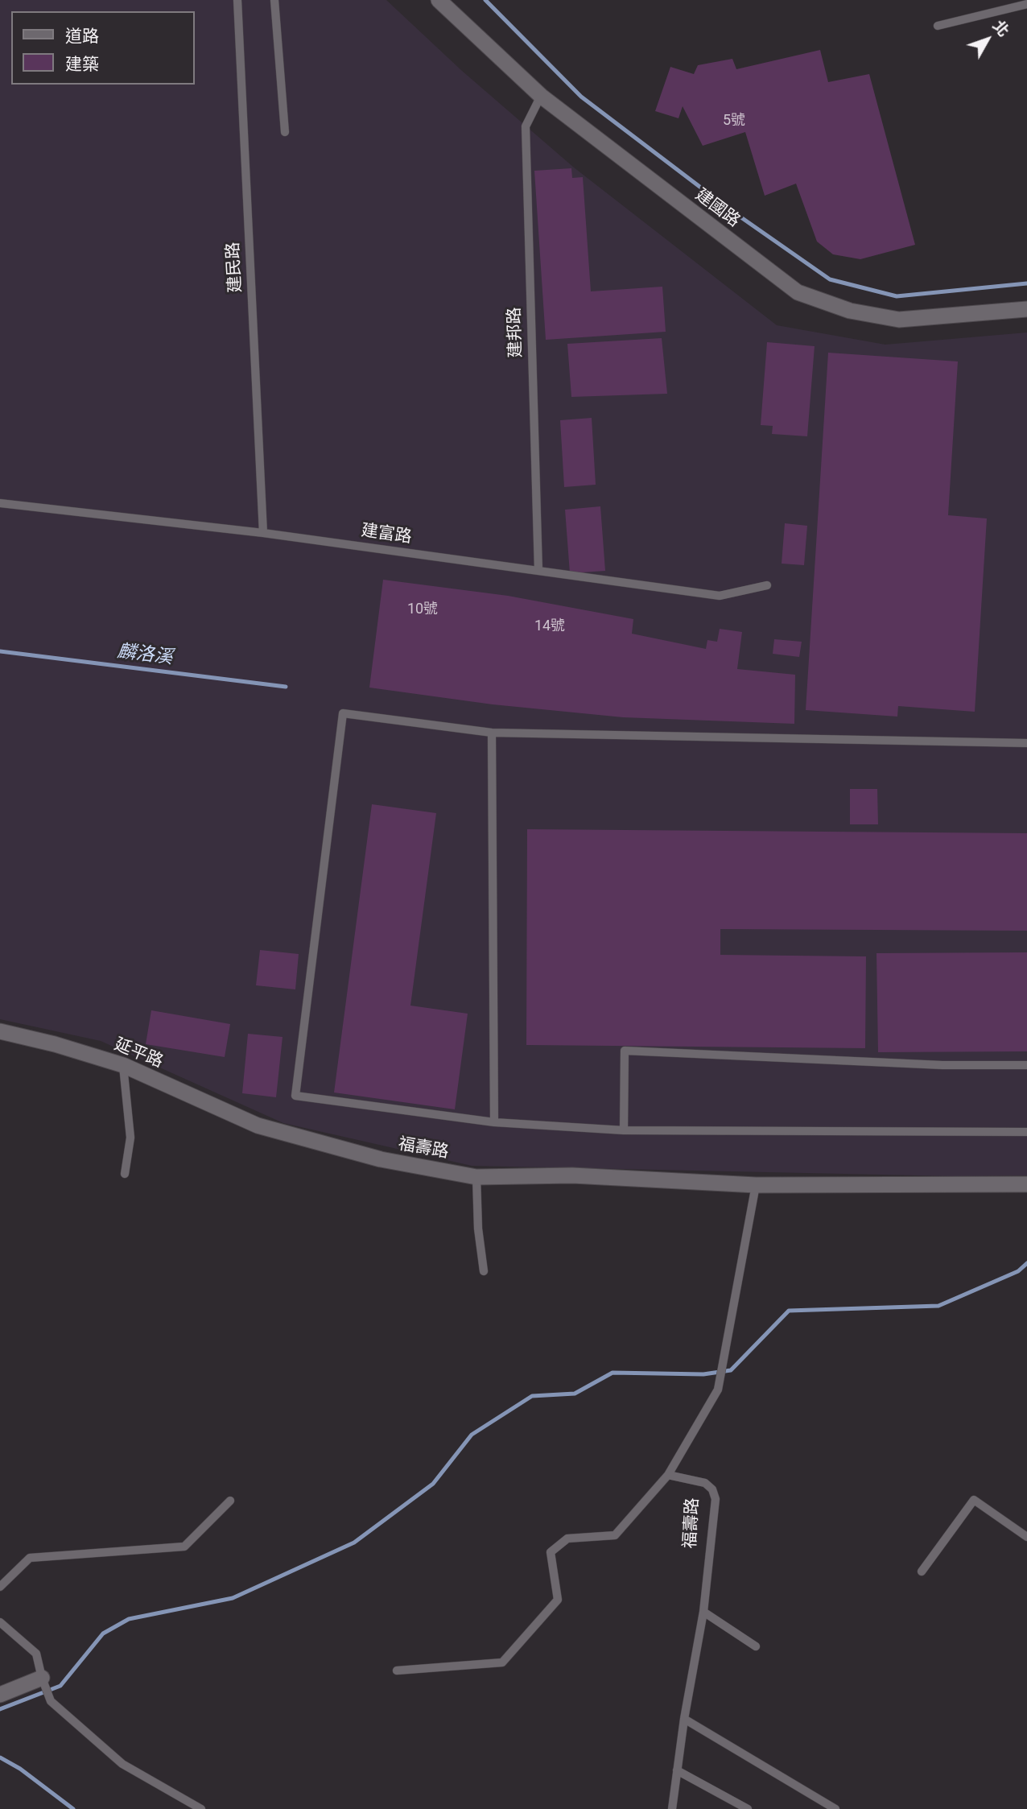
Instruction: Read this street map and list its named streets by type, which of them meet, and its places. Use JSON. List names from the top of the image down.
{
  "streets": {
    "street": ["建國路", "延平路", "福壽路"],
    "lane": ["建民路", "建邦路", "建富路"]
  },
  "crossings": [
    ["建國路", "建邦路"],
    ["建民路", "建富路"],
    ["建邦路", "建富路"],
    ["延平路", "福壽路"]
  ],
  "water": ["麟洛溪"],
  "house_numbers": ["5號", "10號", "14號"],
  "legend": ["道路", "建築"],
  "north": "top right"
}
